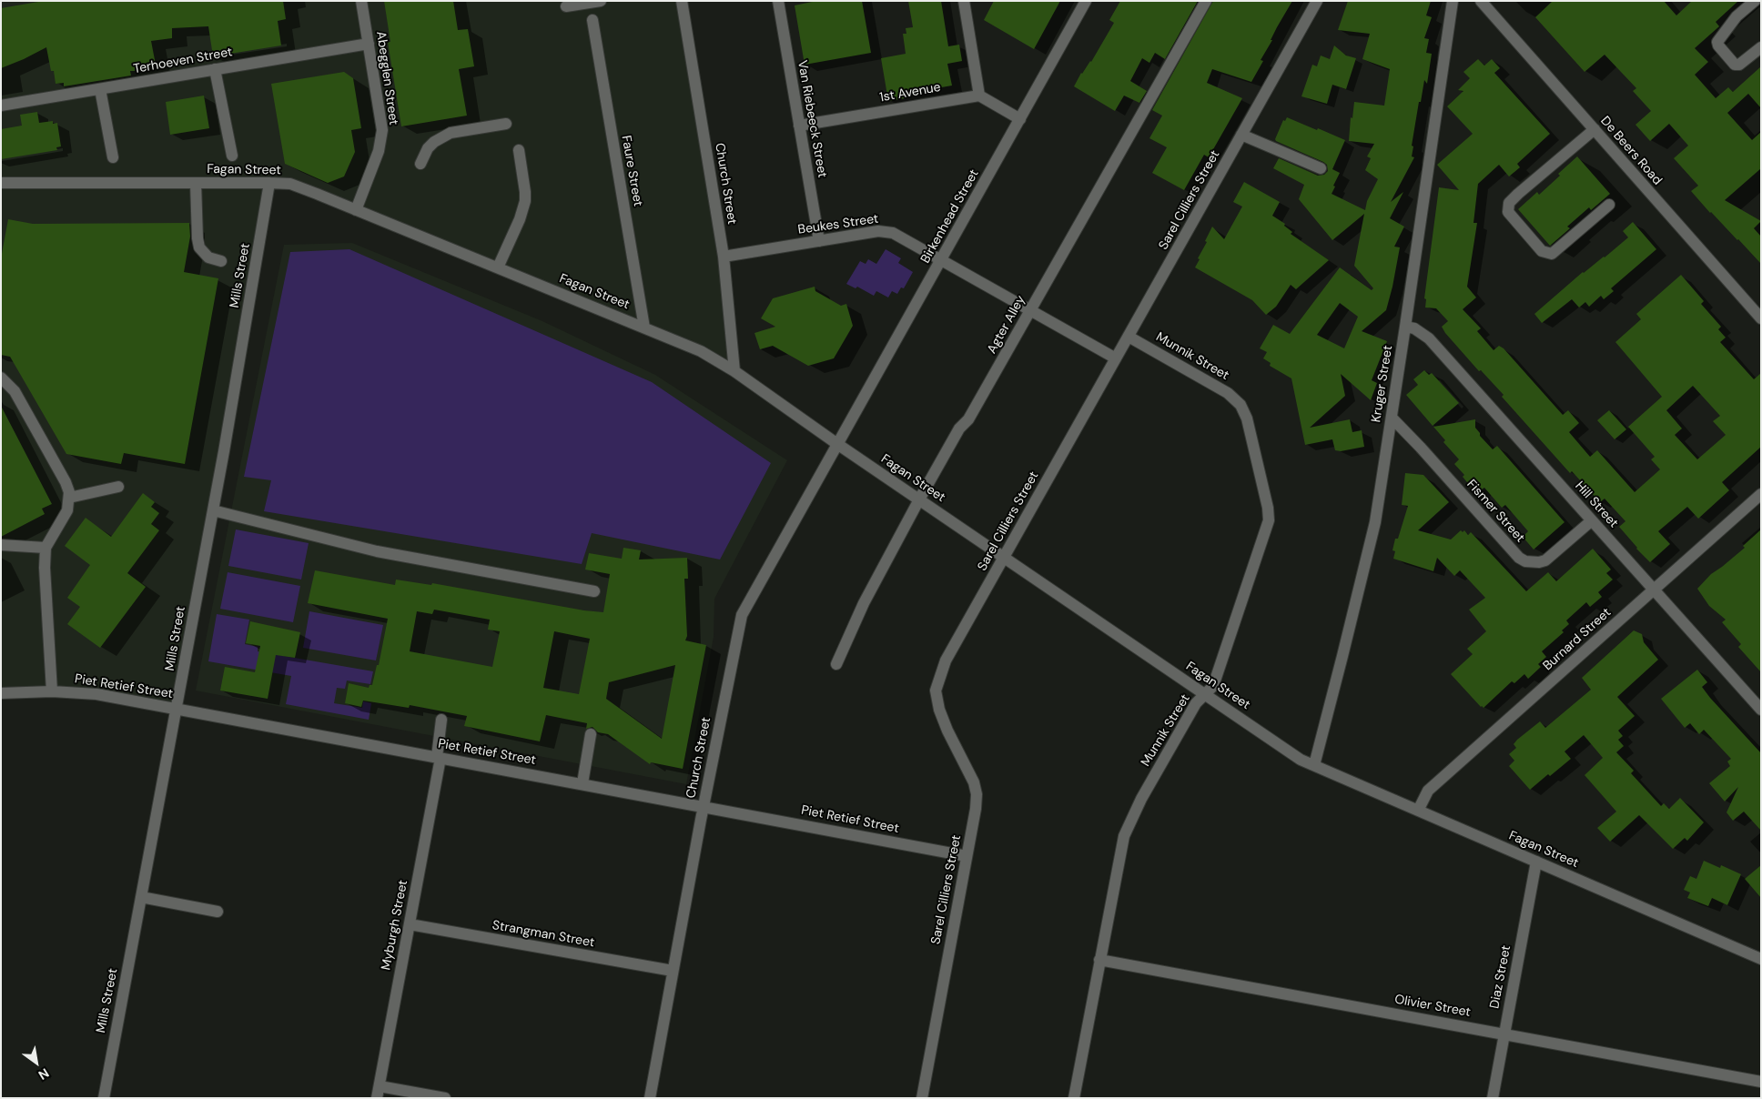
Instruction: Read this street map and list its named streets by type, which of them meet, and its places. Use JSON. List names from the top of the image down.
{
  "streets": {
    "street": [
      "Terhoeven Street",
      "Abegglen Street",
      "1st Avenue",
      "Van Riebeeck Street",
      "De Beers Road",
      "Fagan Street",
      "Faure Street",
      "Church Street",
      "Sarel Cilliers Street",
      "Birkenhead Street",
      "Beukes Street",
      "Mills Street",
      "Agter Alley",
      "Munnik Street",
      "Kruger Street",
      "Hill Street",
      "Fismer Street",
      "Burnard Street",
      "Piet Retief Street",
      "Myburgh Street",
      "Strangman Street",
      "Diaz Street",
      "Olivier Street"
    ]
  },
  "crossings": [
    ["Terhoeven Street", "Abegglen Street"],
    ["Abegglen Street", "Fagan Street"],
    ["1st Avenue", "Van Riebeeck Street"],
    ["Van Riebeeck Street", "Beukes Street"],
    ["Fagan Street", "Faure Street"],
    ["Fagan Street", "Church Street"],
    ["Fagan Street", "Sarel Cilliers Street"],
    ["Fagan Street", "Birkenhead Street"],
    ["Fagan Street", "Mills Street"],
    ["Fagan Street", "Agter Alley"],
    ["Fagan Street", "Munnik Street"],
    ["Fagan Street", "Kruger Street"],
    ["Fagan Street", "Burnard Street"],
    ["Fagan Street", "Diaz Street"],
    ["Church Street", "Birkenhead Street"],
    ["Church Street", "Beukes Street"],
    ["Church Street", "Piet Retief Street"],
    ["Church Street", "Strangman Street"],
    ["Sarel Cilliers Street", "Beukes Street"],
    ["Sarel Cilliers Street", "Munnik Street"],
    ["Sarel Cilliers Street", "Piet Retief Street"],
    ["Birkenhead Street", "Beukes Street"],
    ["Beukes Street", "Agter Alley"],
    ["Mills Street", "Piet Retief Street"],
    ["Munnik Street", "Olivier Street"],
    ["Kruger Street", "Hill Street"],
    ["Kruger Street", "Fismer Street"],
    ["Hill Street", "Fismer Street"],
    ["Hill Street", "Burnard Street"],
    ["Piet Retief Street", "Myburgh Street"],
    ["Myburgh Street", "Strangman Street"],
    ["Diaz Street", "Olivier Street"]
  ],
  "north": "bottom right"
}
